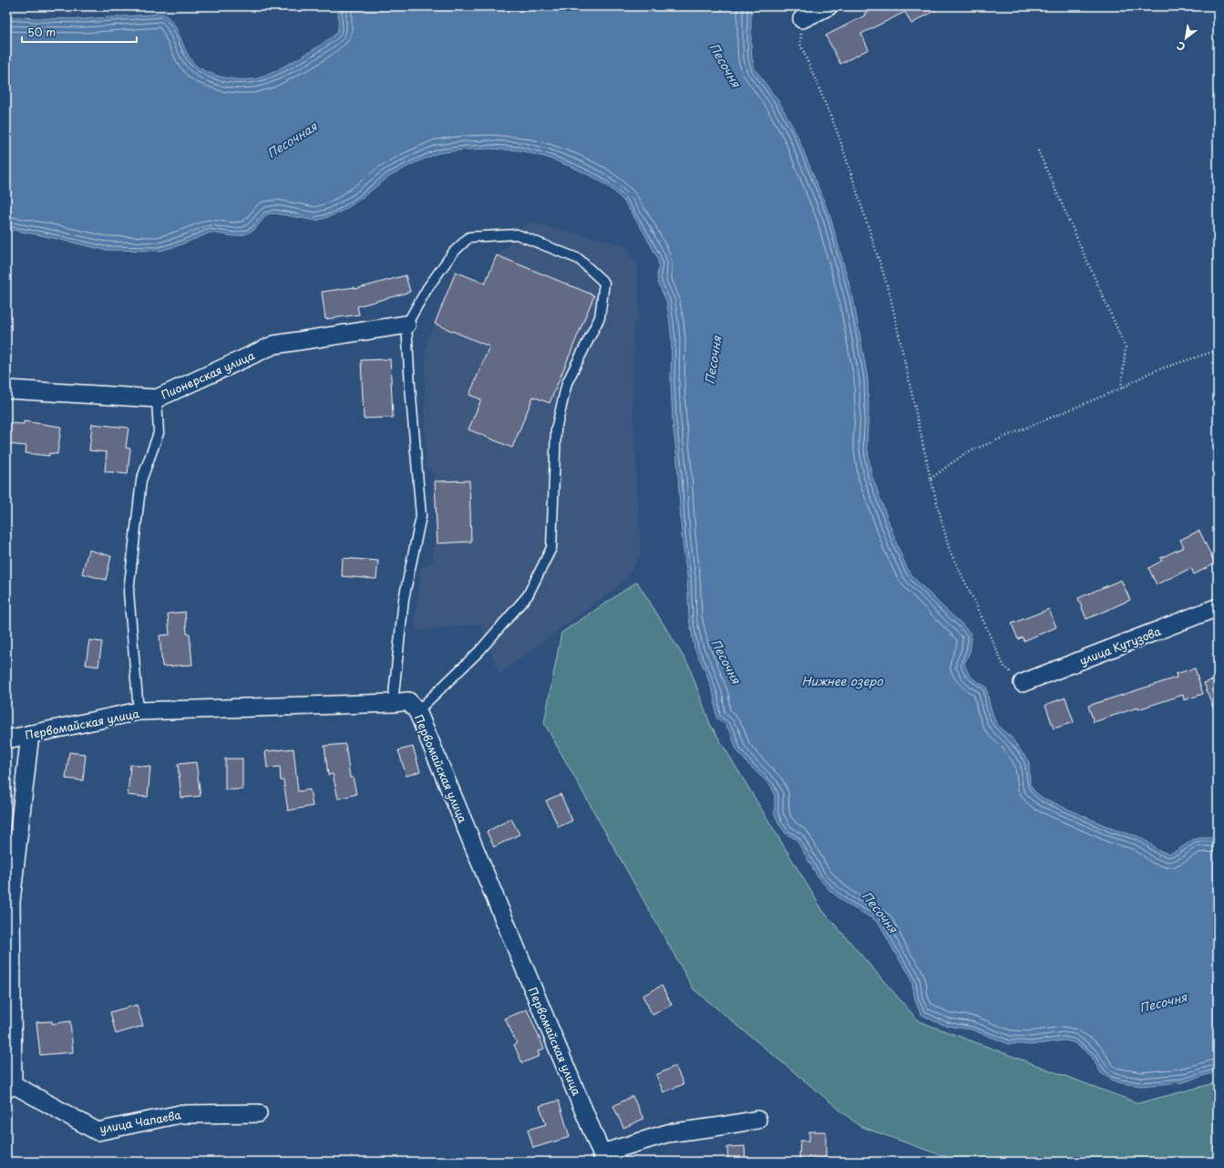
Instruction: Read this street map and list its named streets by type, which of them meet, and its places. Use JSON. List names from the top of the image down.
{
  "streets": {
    "street": [
      "Пионерская улица",
      "улица Кутузова",
      "Первомайская улица",
      "улица Чапаева"
    ]
  },
  "crossings": [
    ["Первомайская улица", "улица Чапаева"]
  ],
  "water": ["Песочня", "Песочная", "Нижнее озеро"],
  "scale_bar": "50 m",
  "north": "bottom left"
}
